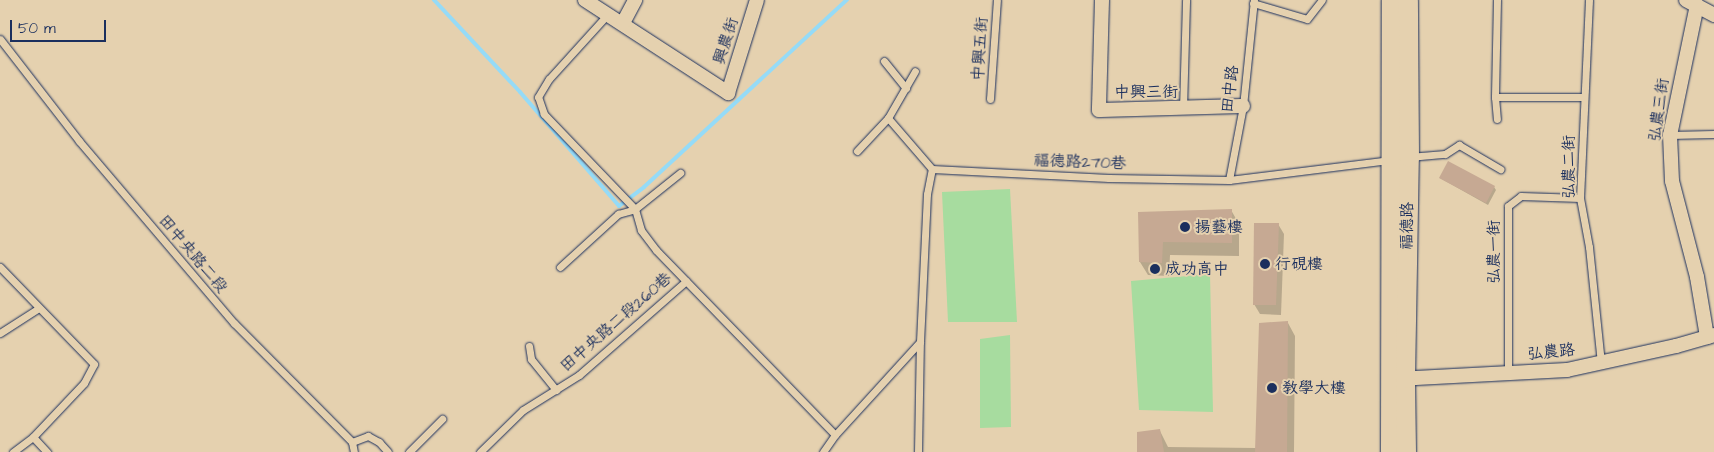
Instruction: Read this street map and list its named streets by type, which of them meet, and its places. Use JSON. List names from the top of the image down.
{
  "streets": {
    "street": [
      "興農街",
      "中興三街",
      "弘農三街",
      "福德路",
      "弘農路"
    ],
    "lane": [
      "中興五街",
      "田中路",
      "福德路270巷",
      "弘農二街",
      "弘農一街",
      "田中央路二段",
      "田中央路二段260巷"
    ]
  },
  "crossings": [
    ["田中路", "中興三街"],
    ["田中路", "福德路270巷"],
    ["弘農三街", "弘農路"],
    ["福德路270巷", "福德路"],
    ["弘農二街", "弘農一街"],
    ["弘農二街", "弘農路"],
    ["福德路", "弘農路"],
    ["弘農一街", "弘農路"]
  ],
  "places": [
    "揚藝樓",
    "行硯樓",
    "成功高中",
    "教學大樓"
  ],
  "scale_bar": "50 m"
}
